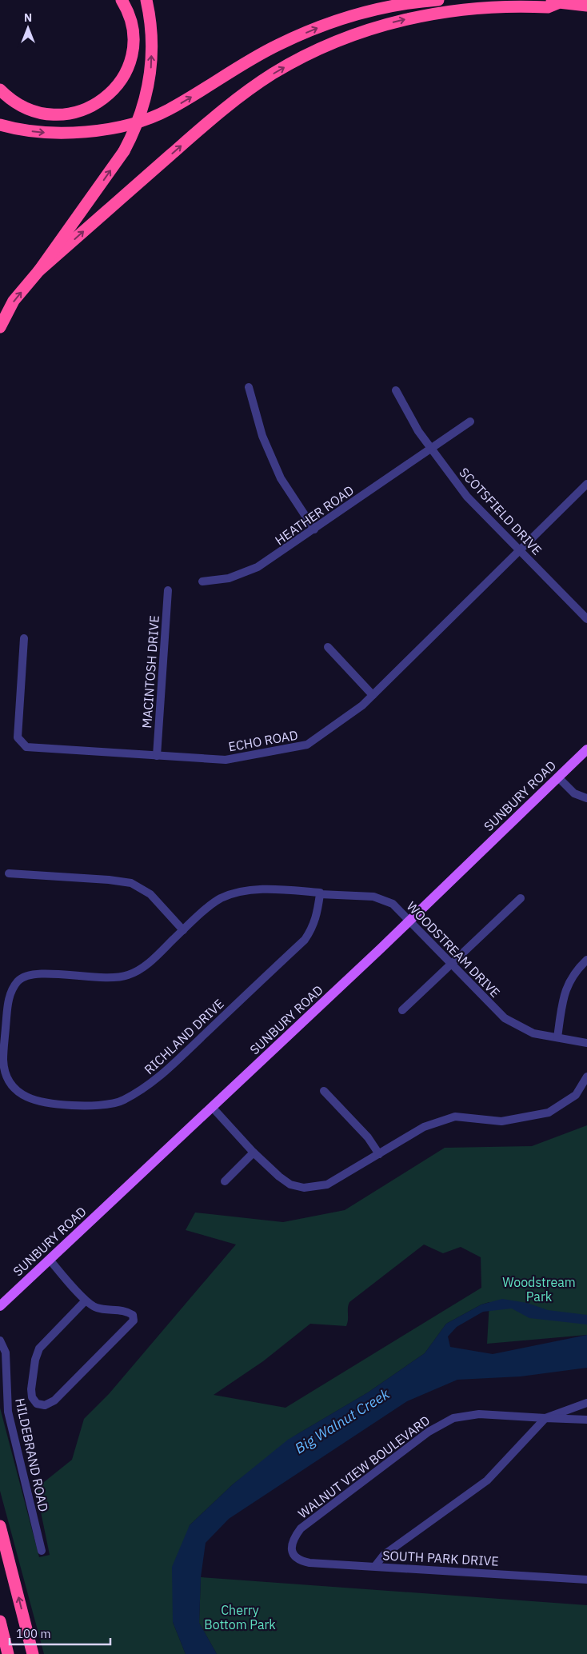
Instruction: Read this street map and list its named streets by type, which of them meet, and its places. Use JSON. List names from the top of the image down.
{
  "streets": {
    "main road": ["SUNBURY ROAD"],
    "street": [
      "SCOTSFIELD DRIVE",
      "HEATHER ROAD",
      "MACINTOSH DRIVE",
      "ECHO ROAD",
      "WOODSTREAM DRIVE",
      "RICHLAND DRIVE",
      "HILDEBRAND ROAD",
      "WALNUT VIEW BOULEVARD",
      "SOUTH PARK DRIVE"
    ]
  },
  "crossings": [
    ["SCOTSFIELD DRIVE", "HEATHER ROAD"],
    ["SCOTSFIELD DRIVE", "ECHO ROAD"],
    ["MACINTOSH DRIVE", "ECHO ROAD"],
    ["SUNBURY ROAD", "WOODSTREAM DRIVE"],
    ["WOODSTREAM DRIVE", "RICHLAND DRIVE"],
    ["WALNUT VIEW BOULEVARD", "SOUTH PARK DRIVE"]
  ],
  "water": ["Big Walnut Creek"],
  "parks": ["Woodstream Park", "Cherry Bottom Park"],
  "scale_bar": "100 m",
  "north": "top"
}
